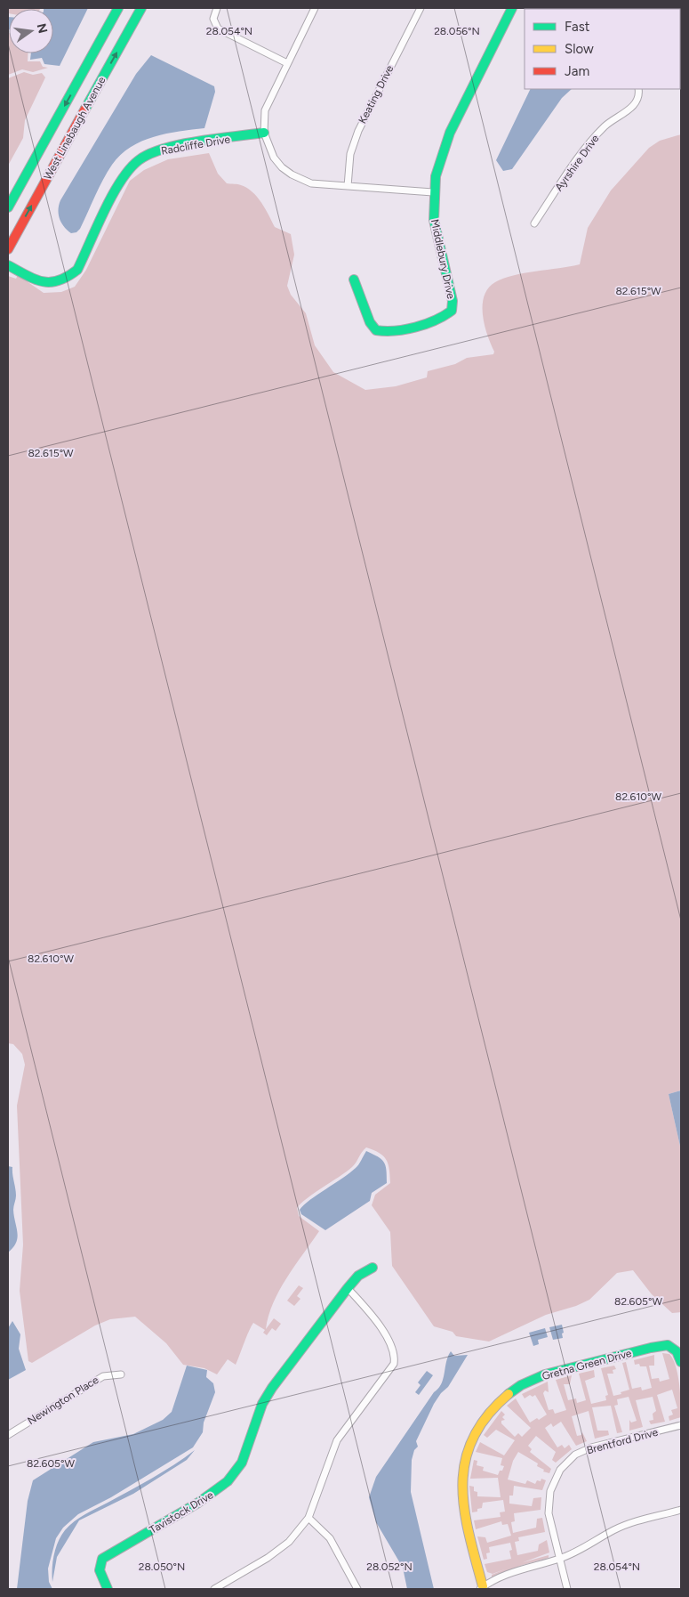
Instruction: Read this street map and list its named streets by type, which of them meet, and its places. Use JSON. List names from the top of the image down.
{
  "streets": {
    "street": [
      "Keating Drive",
      "West Linebaugh Avenue",
      "Radcliffe Drive",
      "Ayrshire Drive",
      "Middlebury Drive",
      "Gretna Green Drive",
      "Newington Place",
      "Brentford Drive",
      "Tavistock Drive"
    ]
  },
  "crossings": [
    ["Gretna Green Drive", "Brentford Drive"]
  ],
  "legend": ["Fast", "Slow", "Jam"],
  "north": "right",
  "coordinates": [
    "28.054°N",
    "28.056°N",
    "82.615°W",
    "82.610°W",
    "82.605°W",
    "28.050°N",
    "28.052°N"
  ]
}
